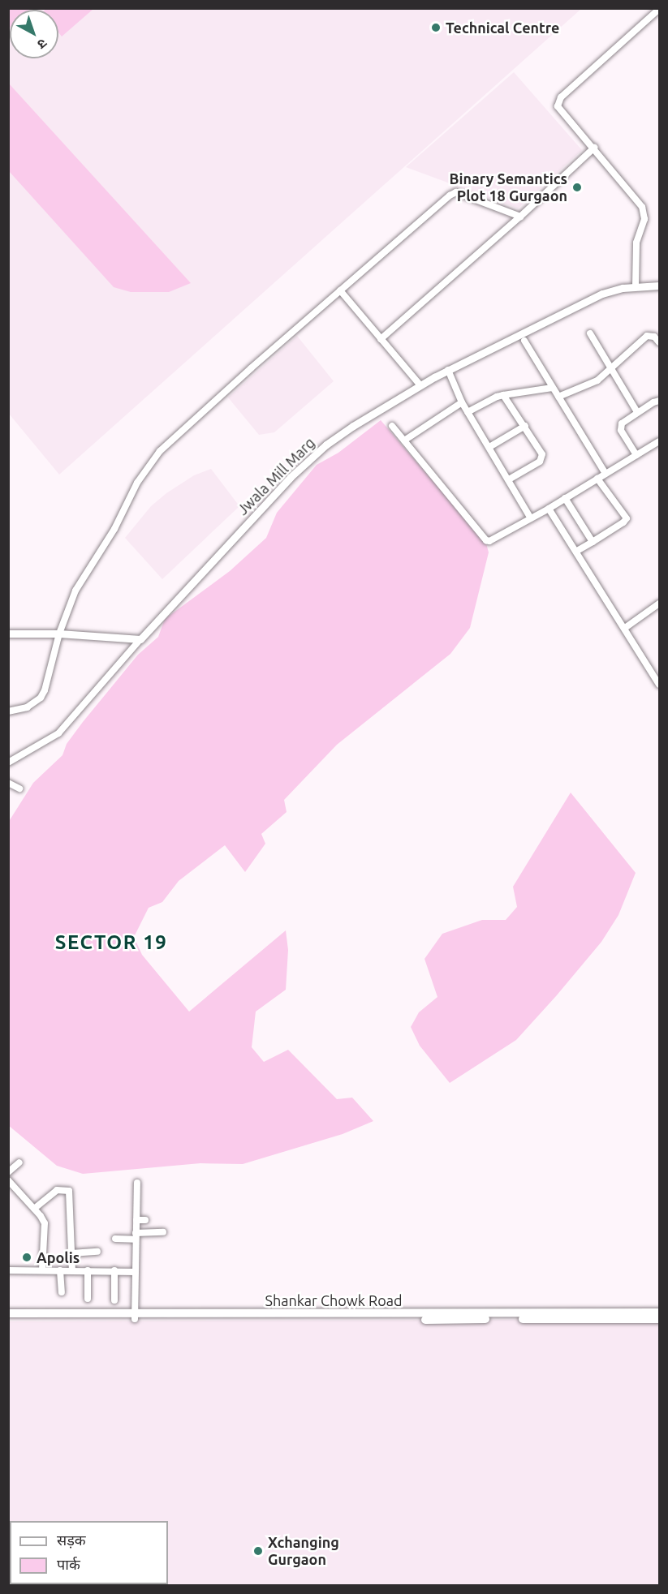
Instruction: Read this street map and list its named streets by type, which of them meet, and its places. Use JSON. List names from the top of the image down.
{
  "streets": {
    "main road": ["Shankar Chowk Road"],
    "street": ["Jwala Mill Marg"]
  },
  "districts": ["SECTOR 19"],
  "places": [
    "Technical Centre",
    "Binary Semantics Plot 18 Gurgaon",
    "Apolis",
    "Xchanging Gurgaon"
  ],
  "legend": ["सड़क", "पार्क"],
  "north": "bottom right"
}
